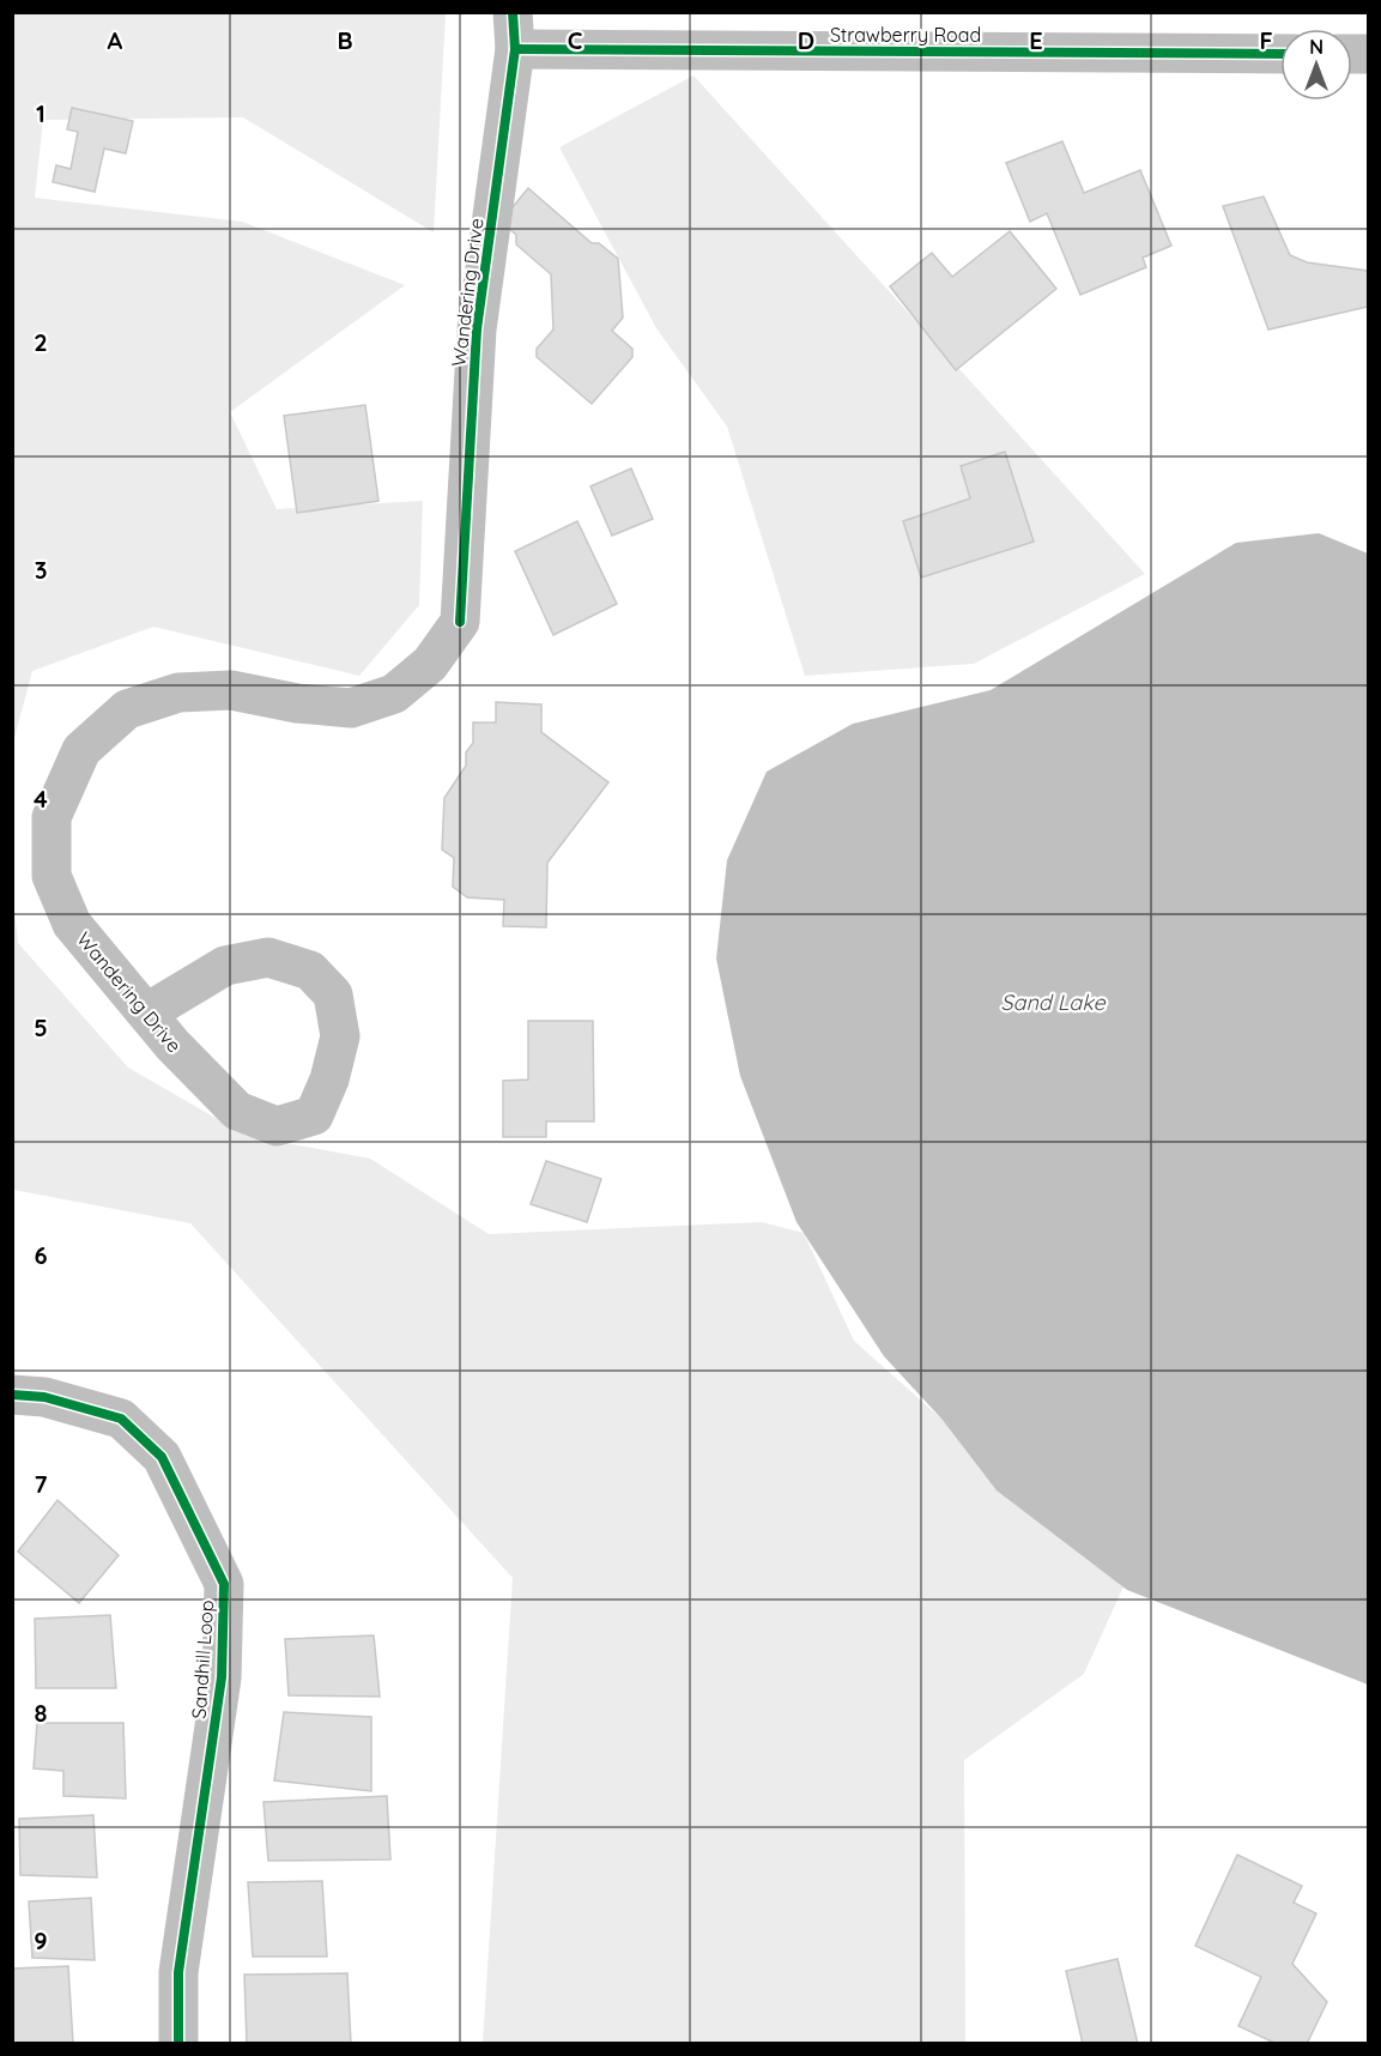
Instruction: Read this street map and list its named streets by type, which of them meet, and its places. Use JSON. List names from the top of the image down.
{
  "streets": {
    "street": ["Strawberry Road", "Wandering Drive", "Sandhill Loop"]
  },
  "crossings": [
    ["Strawberry Road", "Wandering Drive"]
  ],
  "water": ["Sand Lake"],
  "north": "top",
  "grid": {
    "columns": [
      "A",
      "B",
      "C",
      "D",
      "E",
      "F"
    ],
    "rows": [
      "1",
      "2",
      "3",
      "4",
      "5",
      "6",
      "7",
      "8",
      "9"
    ]
  }
}
